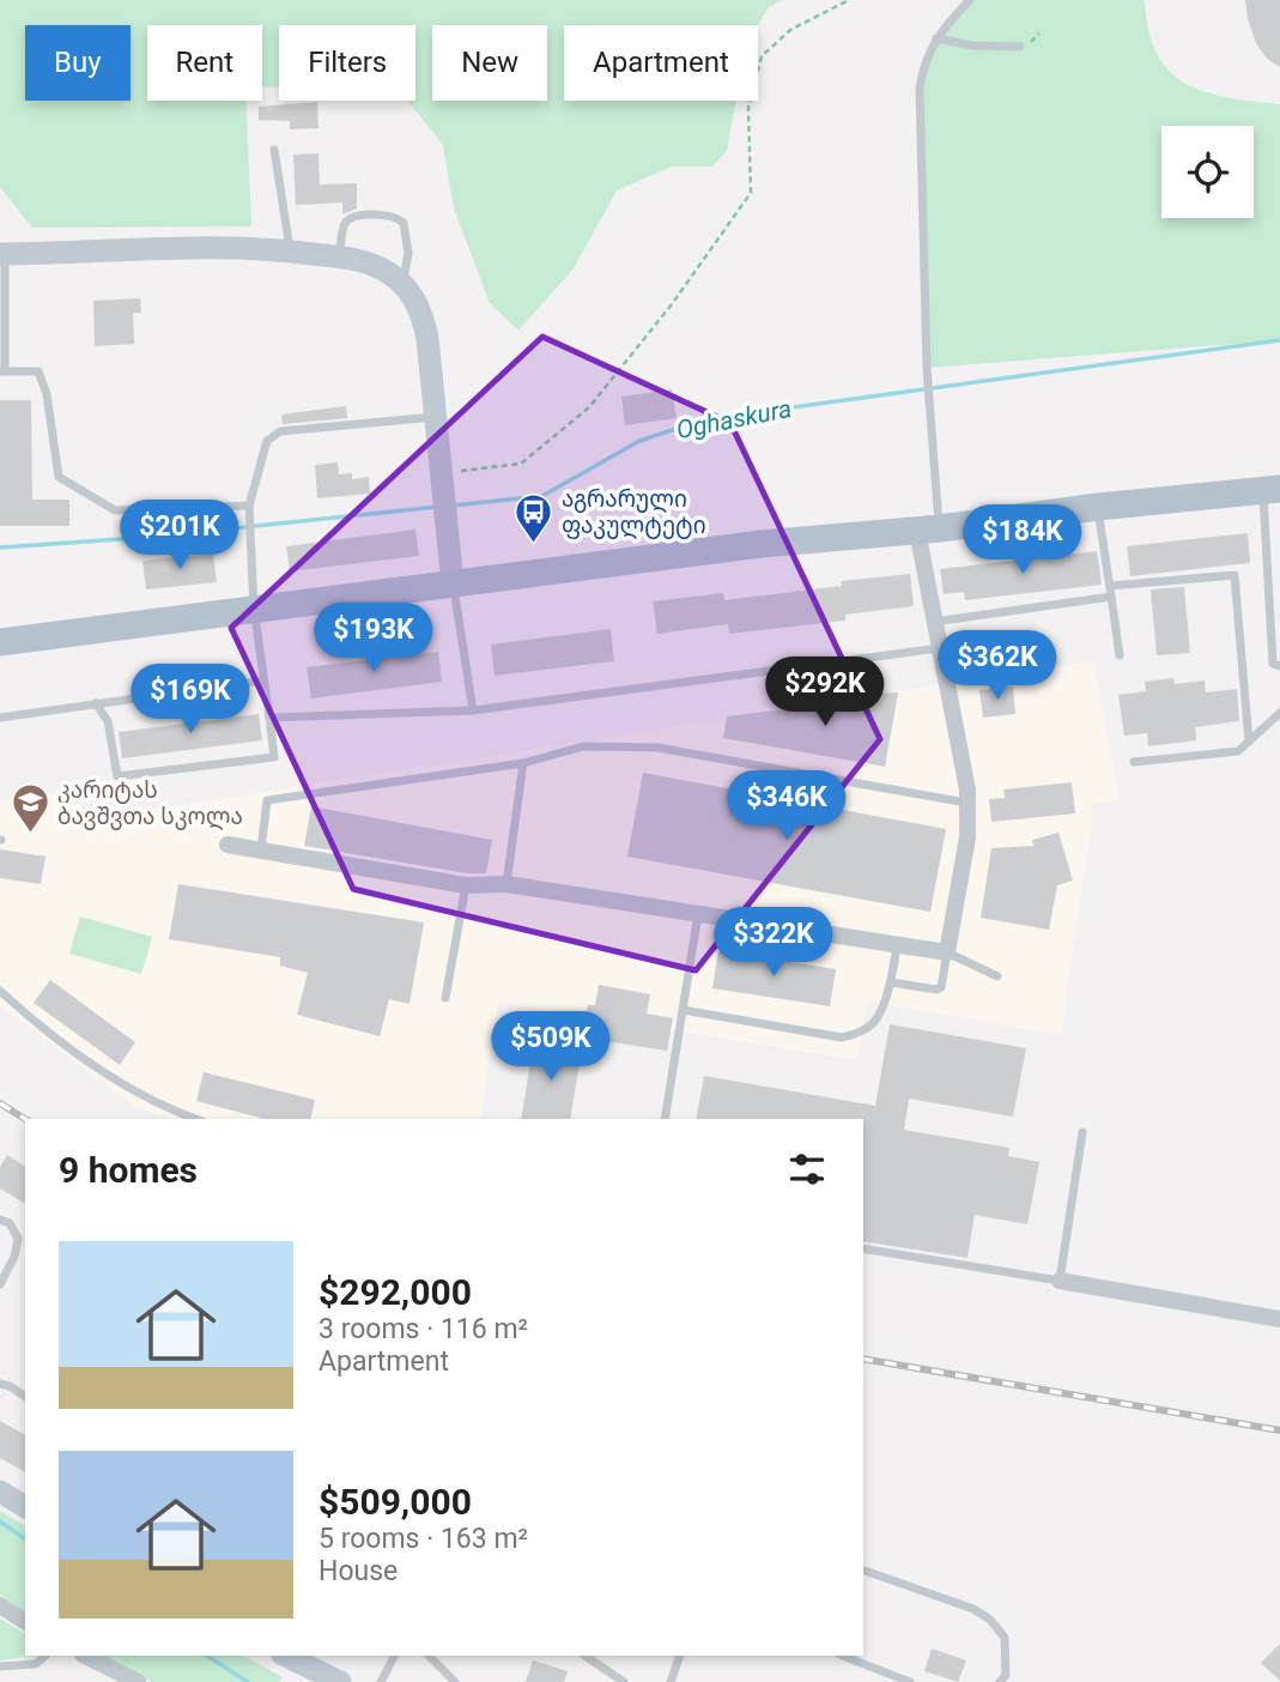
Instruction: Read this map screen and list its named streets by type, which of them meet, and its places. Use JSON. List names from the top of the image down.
{
  "water": ["Oghaskura"],
  "places": {
    "bus stop": ["აგრარული ფაკულტეტი"],
    "school or university": ["კარიტას ბავშვთა სკოლა"]
  },
  "page": {
    "chip": [
      "Buy",
      "Rent",
      "Filters",
      "New",
      "Apartment"
    ],
    "price": [
      "$201K",
      "$184K",
      "$193K",
      "$362K",
      "$292K",
      "$169K",
      "$346K",
      "$322K",
      "$509K"
    ],
    "heading": "9 homes",
    "list": [
      {
        "name": "$292,000",
        "note": "3 rooms · 116 m² · Apartment"
      },
      {
        "name": "$509,000",
        "note": "5 rooms · 163 m² · House"
      }
    ]
  }
}
